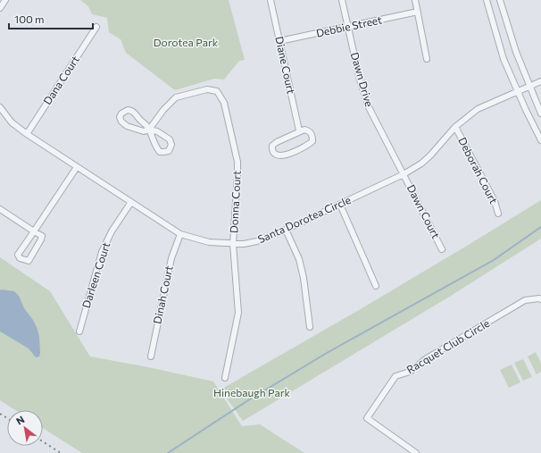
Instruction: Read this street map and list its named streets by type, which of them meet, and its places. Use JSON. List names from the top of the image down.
{
  "streets": {
    "street": [
      "Debbie Street",
      "Diane Court",
      "Dawn Drive",
      "Dana Court",
      "Deborah Court",
      "Donna Court",
      "Dawn Court",
      "Santa Dorotea Circle",
      "Darleen Court",
      "Dinah Court",
      "Racquet Club Circle"
    ]
  },
  "crossings": [
    ["Debbie Street", "Diane Court"],
    ["Debbie Street", "Dawn Drive"],
    ["Dawn Drive", "Dawn Court"],
    ["Dawn Drive", "Santa Dorotea Circle"],
    ["Dana Court", "Santa Dorotea Circle"],
    ["Deborah Court", "Santa Dorotea Circle"],
    ["Donna Court", "Santa Dorotea Circle"],
    ["Dawn Court", "Santa Dorotea Circle"],
    ["Santa Dorotea Circle", "Darleen Court"],
    ["Santa Dorotea Circle", "Dinah Court"]
  ],
  "parks": ["Dorotea Park", "Hinebaugh Park"],
  "scale_bar": "100 m",
  "north": "top left"
}
